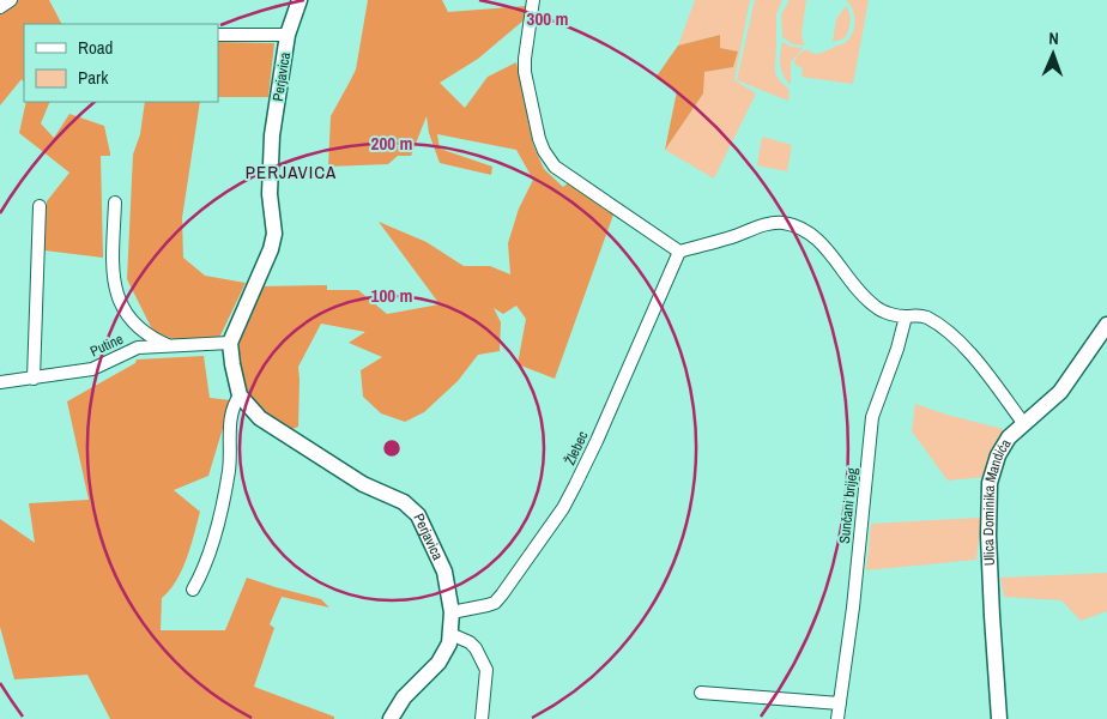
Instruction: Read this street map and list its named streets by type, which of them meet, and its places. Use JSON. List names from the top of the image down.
{
  "streets": {
    "street": [
      "Perjavica",
      "Putine",
      "Žlebec",
      "Ulica Dominika Mandića",
      "Sunčani brijeg"
    ]
  },
  "crossings": [
    ["Perjavica", "Putine"],
    ["Perjavica", "Žlebec"]
  ],
  "districts": ["PERJAVICA"],
  "legend": ["Road", "Park"],
  "north": "top",
  "rings": ["300 m", "200 m", "100 m"]
}
